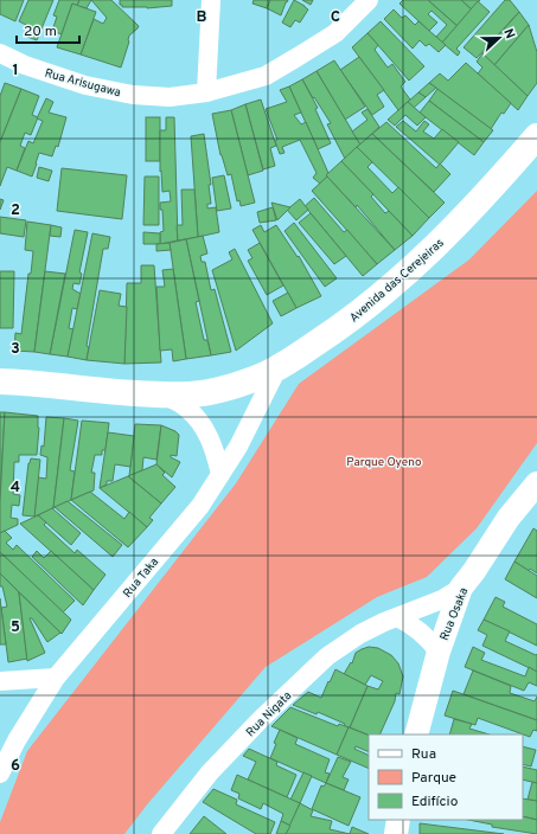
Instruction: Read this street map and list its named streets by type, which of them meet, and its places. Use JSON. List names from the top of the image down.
{
  "streets": {
    "main road": ["Avenida das Cerejeiras"],
    "street": [
      "Rua Arisugawa",
      "Rua Taka",
      "Rua Osaka",
      "Rua Nigata"
    ]
  },
  "crossings": [
    ["Avenida das Cerejeiras", "Rua Taka"],
    ["Rua Osaka", "Rua Nigata"]
  ],
  "parks": ["Parque Oyeno"],
  "legend": ["Rua", "Parque", "Edifício"],
  "scale_bar": "20 m",
  "north": "right",
  "grid": {
    "columns": ["B", "C"],
    "rows": [
      "1",
      "2",
      "3",
      "4",
      "5",
      "6"
    ]
  }
}
